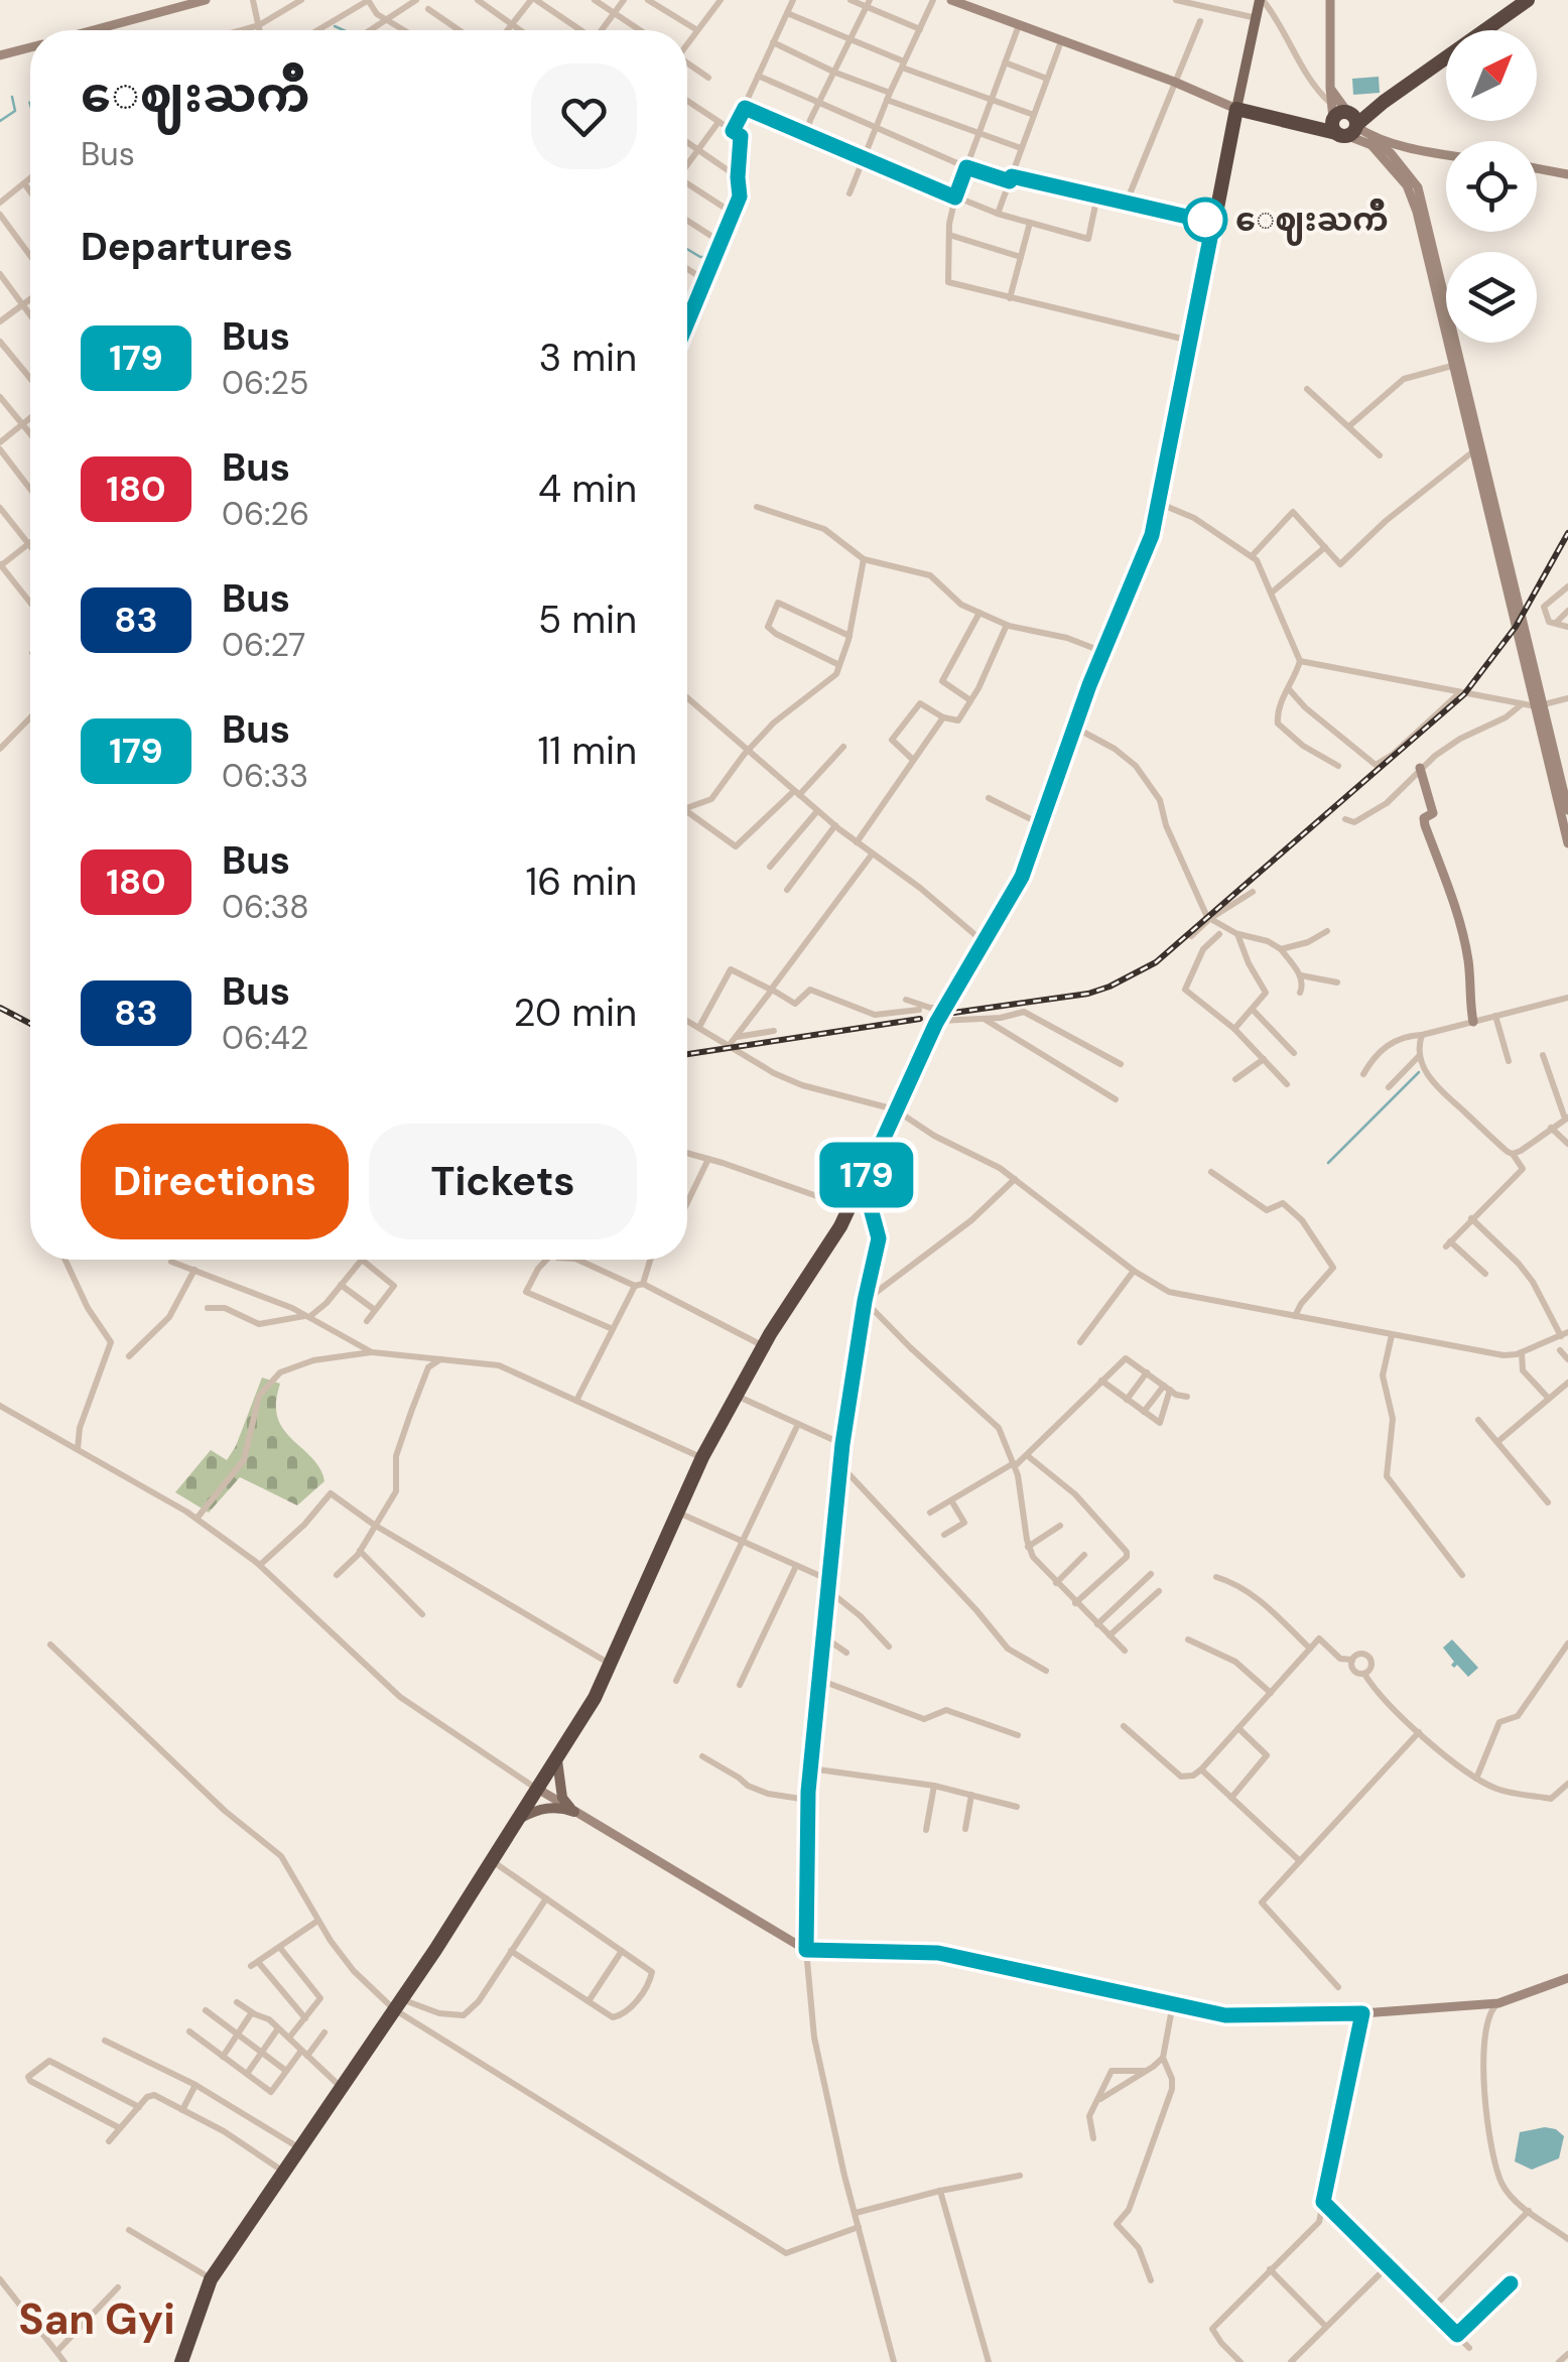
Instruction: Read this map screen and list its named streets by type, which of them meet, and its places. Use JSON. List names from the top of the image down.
{
  "districts": ["San Gyi"],
  "places": ["ေဈးႀကိဳ"],
  "lines": ["bus line 179"],
  "north": "top right",
  "page": {
    "on_map": "179",
    "heading": [
      ["ေဈးႀကိဳ", "Bus"],
      "Departures"
    ],
    "list": [
      {
        "mark": "179",
        "name": "Bus",
        "note": "06:25",
        "value": "3 min"
      },
      {
        "mark": "180",
        "name": "Bus",
        "note": "06:26",
        "value": "4 min"
      },
      {
        "mark": "83",
        "name": "Bus",
        "note": "06:27",
        "value": "5 min"
      },
      {
        "mark": "179",
        "name": "Bus",
        "note": "06:33",
        "value": "11 min"
      },
      {
        "mark": "180",
        "name": "Bus",
        "note": "06:38",
        "value": "16 min"
      },
      {
        "mark": "83",
        "name": "Bus",
        "note": "06:42",
        "value": "20 min"
      }
    ],
    "buttons": ["Directions", "Tickets"]
  }
}
